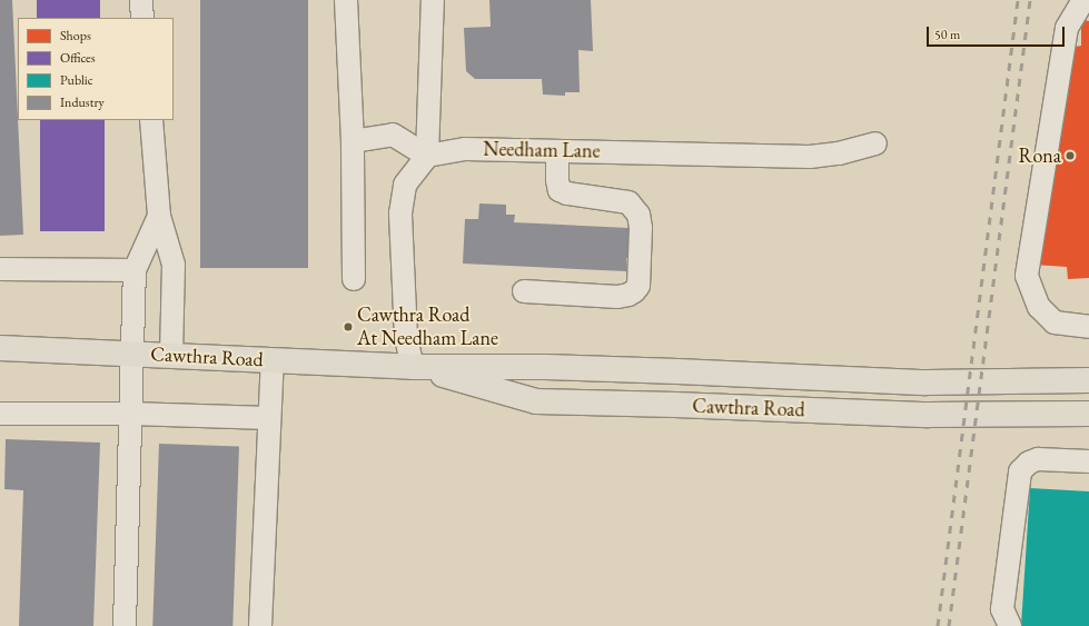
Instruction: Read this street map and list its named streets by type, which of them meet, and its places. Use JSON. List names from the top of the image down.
{
  "streets": {
    "main road": ["Cawthra Road"],
    "street": ["Needham Lane"]
  },
  "places": ["Rona", "Cawthra Road At Needham Lane"],
  "legend": [
    "Shops",
    "Offices",
    "Public",
    "Industry"
  ],
  "scale_bar": "50 m"
}
